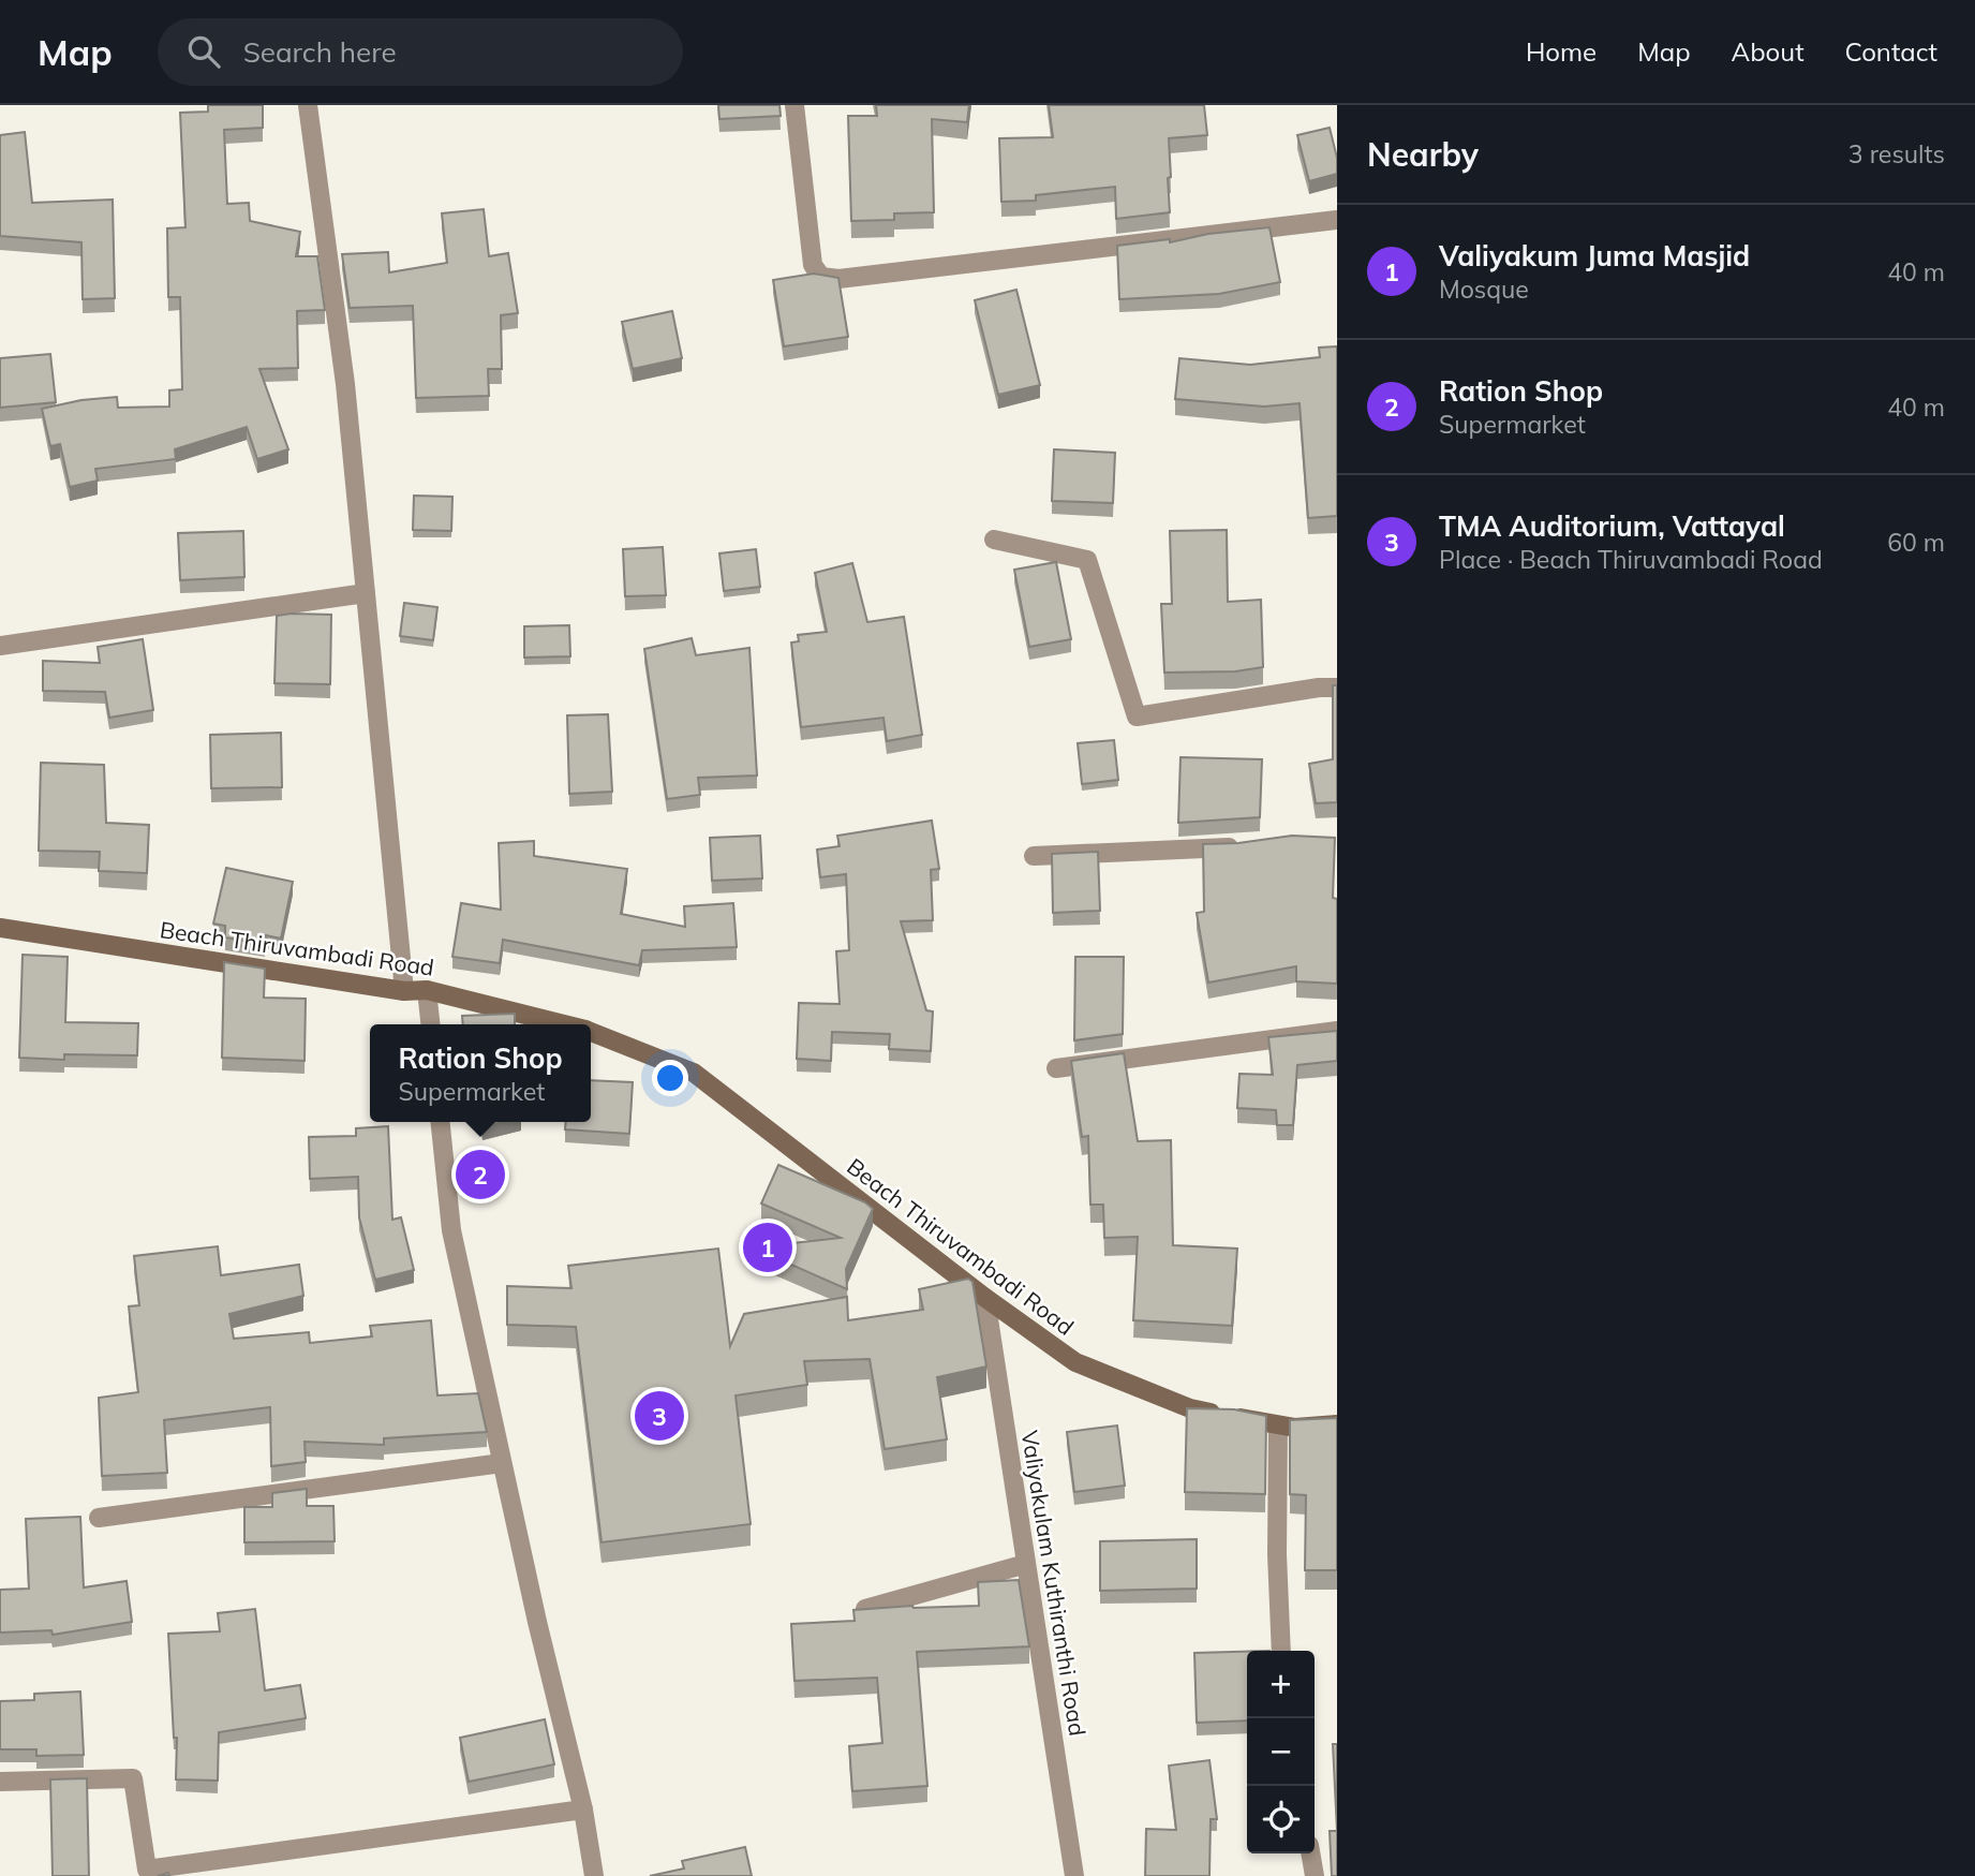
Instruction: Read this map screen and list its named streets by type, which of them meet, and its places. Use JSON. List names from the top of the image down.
{
  "streets": {
    "main road": ["Beach Thiruvambadi Road"],
    "street": ["Valiyakulam Kuthiranthi Road"]
  },
  "crossings": [
    ["Beach Thiruvambadi Road", "Valiyakulam Kuthiranthi Road"]
  ],
  "page": {
    "header": "Map",
    "search": "Search here",
    "nav": [
      "Home",
      "Map",
      "About",
      "Contact"
    ],
    "heading": ["Nearby", "3 results"],
    "list": [
      {
        "mark": "1",
        "name": "Valiyakum Juma Masjid",
        "note": "Mosque",
        "value": "40 m"
      },
      {
        "mark": "2",
        "name": "Ration Shop",
        "note": "Supermarket",
        "value": "40 m"
      },
      {
        "mark": "3",
        "name": "TMA Auditorium, Vattayal",
        "note": "Place · Beach Thiruvambadi Road",
        "value": "60 m"
      }
    ],
    "popup": ["Ration Shop", "Supermarket"],
    "pins": ["2", "1", "3"],
    "map_buttons": ["+", "−"]
  }
}
